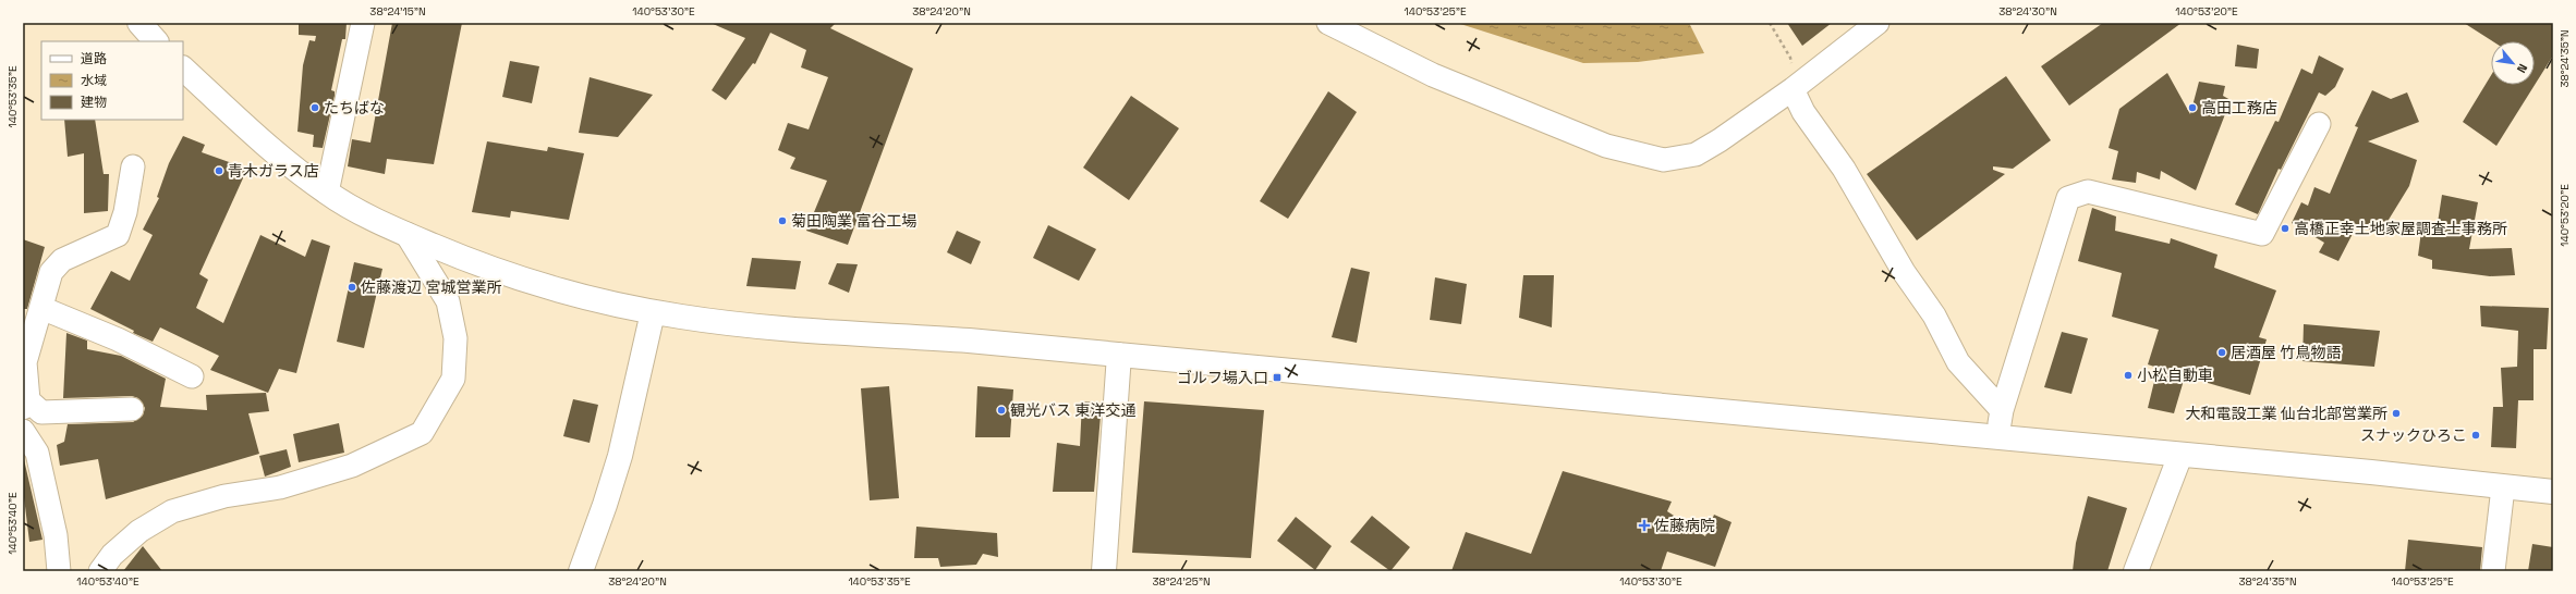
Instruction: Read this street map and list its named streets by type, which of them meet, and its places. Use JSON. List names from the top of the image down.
{
  "places": {
    "other": [
      "たちばな",
      "高田工務店",
      "青木ガラス店",
      "菊田陶業 富谷工場",
      "高橋正幸土地家屋調査士事務所",
      "佐藤渡辺 宮城営業所",
      "居酒屋 竹鳥物語",
      "小松自動車",
      "観光バス 東洋交通",
      "大和電設工業 仙台北部営業所",
      "スナックひろこ"
    ],
    "transit": ["ゴルフ場入口"],
    "health": ["佐藤病院"]
  },
  "legend": ["道路", "水域", "建物"],
  "north": "bottom right",
  "coordinates": [
    "38°24'15\"N",
    "140°53'30\"E",
    "38°24'20\"N",
    "140°53'25\"E",
    "38°24'30\"N",
    "140°53'20\"E",
    "38°24'35\"N",
    "140°53'35\"E",
    "140°53'40\"E",
    "38°24'25\"N"
  ]
}
